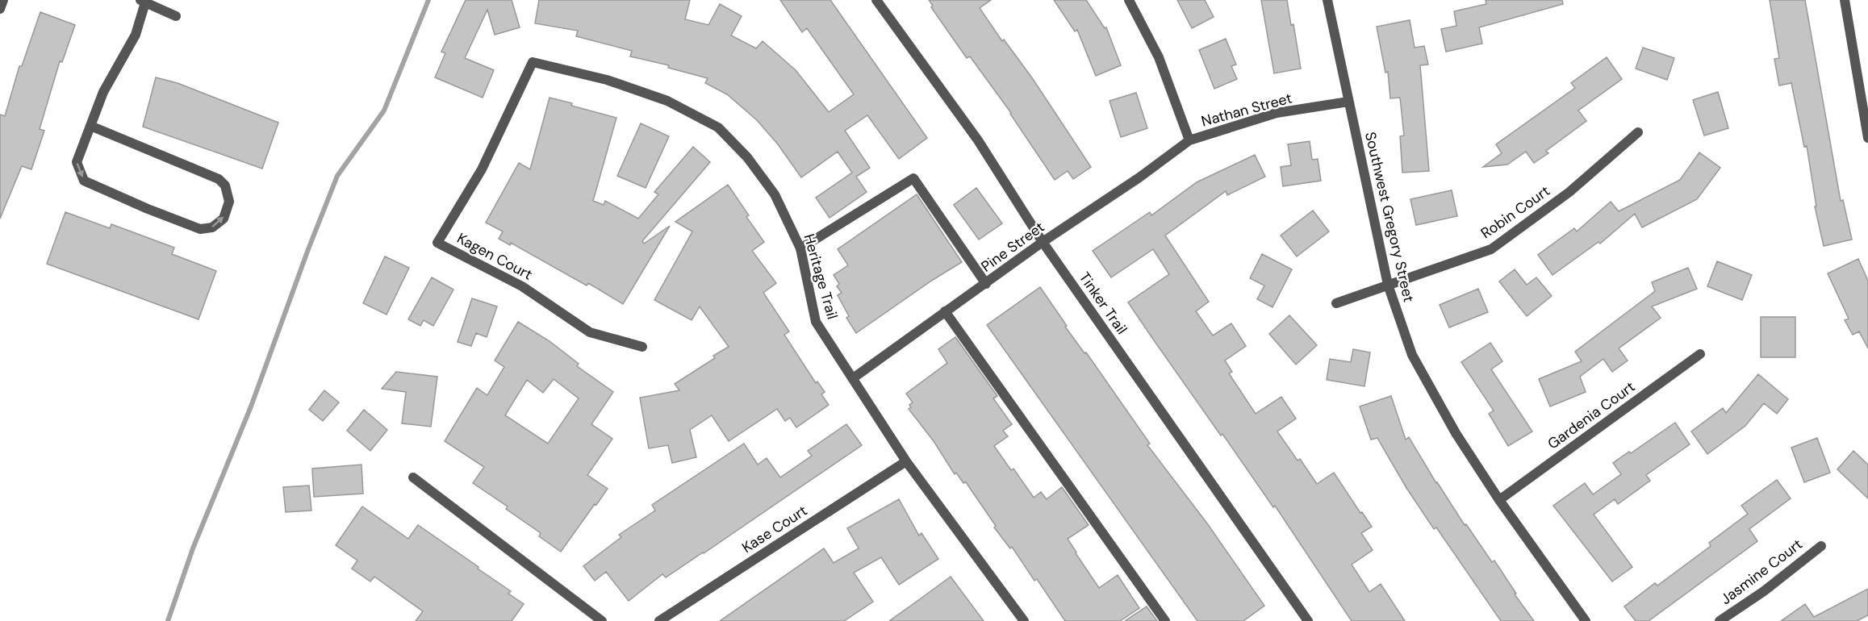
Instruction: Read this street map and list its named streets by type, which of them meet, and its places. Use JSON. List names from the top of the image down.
{
  "streets": {
    "street": [
      "Nathan Street",
      "Robin Court",
      "Southwest Gregory Street",
      "Pine Street",
      "Kagen Court",
      "Heritage Trail",
      "Tinker Trail",
      "Gardenia Court",
      "Kase Court",
      "Jasmine Court"
    ]
  },
  "crossings": [
    ["Nathan Street", "Southwest Gregory Street"],
    ["Nathan Street", "Pine Street"],
    ["Robin Court", "Southwest Gregory Street"],
    ["Southwest Gregory Street", "Gardenia Court"],
    ["Pine Street", "Heritage Trail"],
    ["Pine Street", "Tinker Trail"],
    ["Kagen Court", "Heritage Trail"],
    ["Heritage Trail", "Kase Court"]
  ]
}
